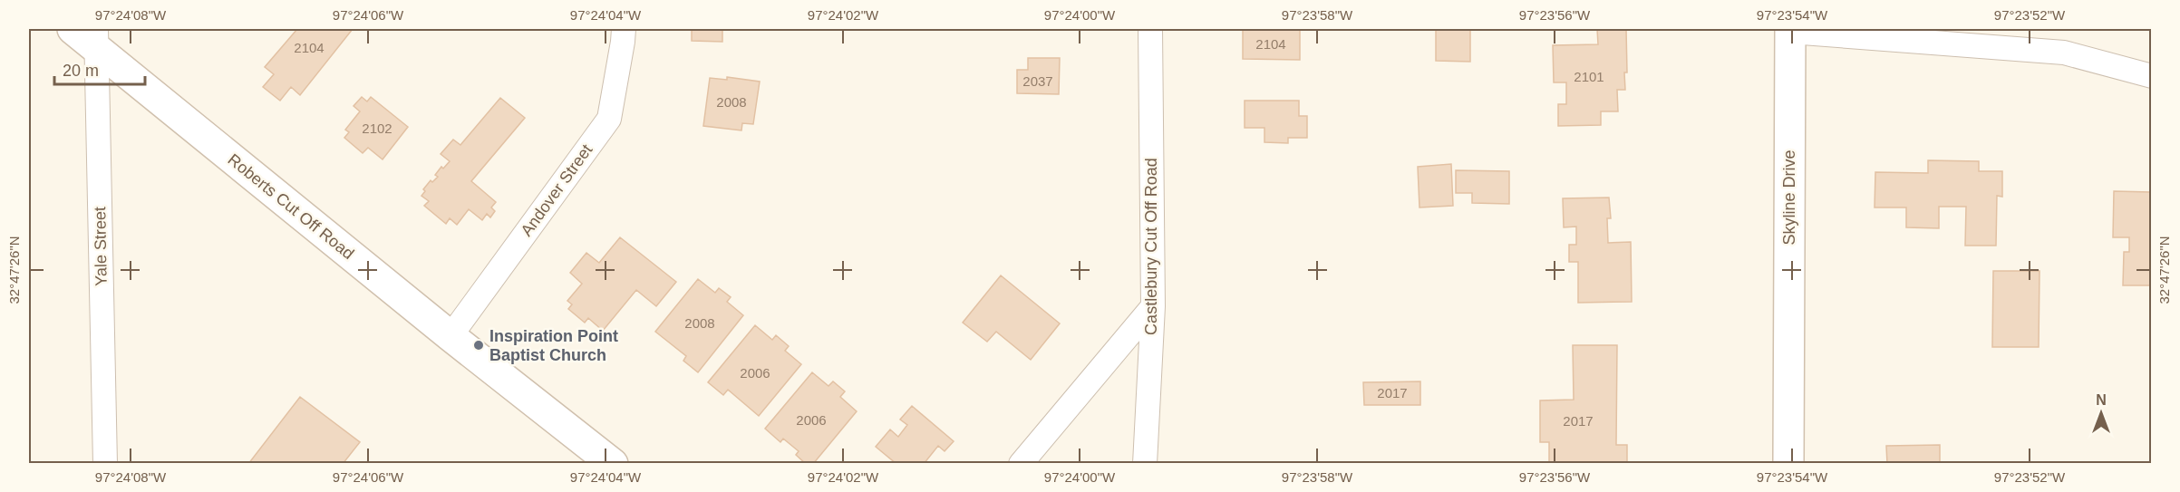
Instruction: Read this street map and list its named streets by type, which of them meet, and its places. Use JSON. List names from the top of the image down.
{
  "streets": {
    "street": [
      "Andover Street",
      "Skyline Drive",
      "Roberts Cut Off Road",
      "Yale Street",
      "Castlebury Cut Off Road"
    ]
  },
  "crossings": [
    ["Andover Street", "Roberts Cut Off Road"],
    ["Roberts Cut Off Road", "Yale Street"]
  ],
  "places": ["Inspiration Point Baptist Church"],
  "house_numbers": [
    "2104",
    "2104",
    "2101",
    "2037",
    "2008",
    "2102",
    "2008",
    "2006",
    "2017",
    "2006",
    "2017"
  ],
  "scale_bar": "20 m",
  "north": "top",
  "coordinates": [
    "97°24'08\"W",
    "97°24'06\"W",
    "97°24'04\"W",
    "97°24'02\"W",
    "97°24'00\"W",
    "97°23'58\"W",
    "97°23'56\"W",
    "97°23'54\"W",
    "97°23'52\"W",
    "32°47'26\"N"
  ]
}
